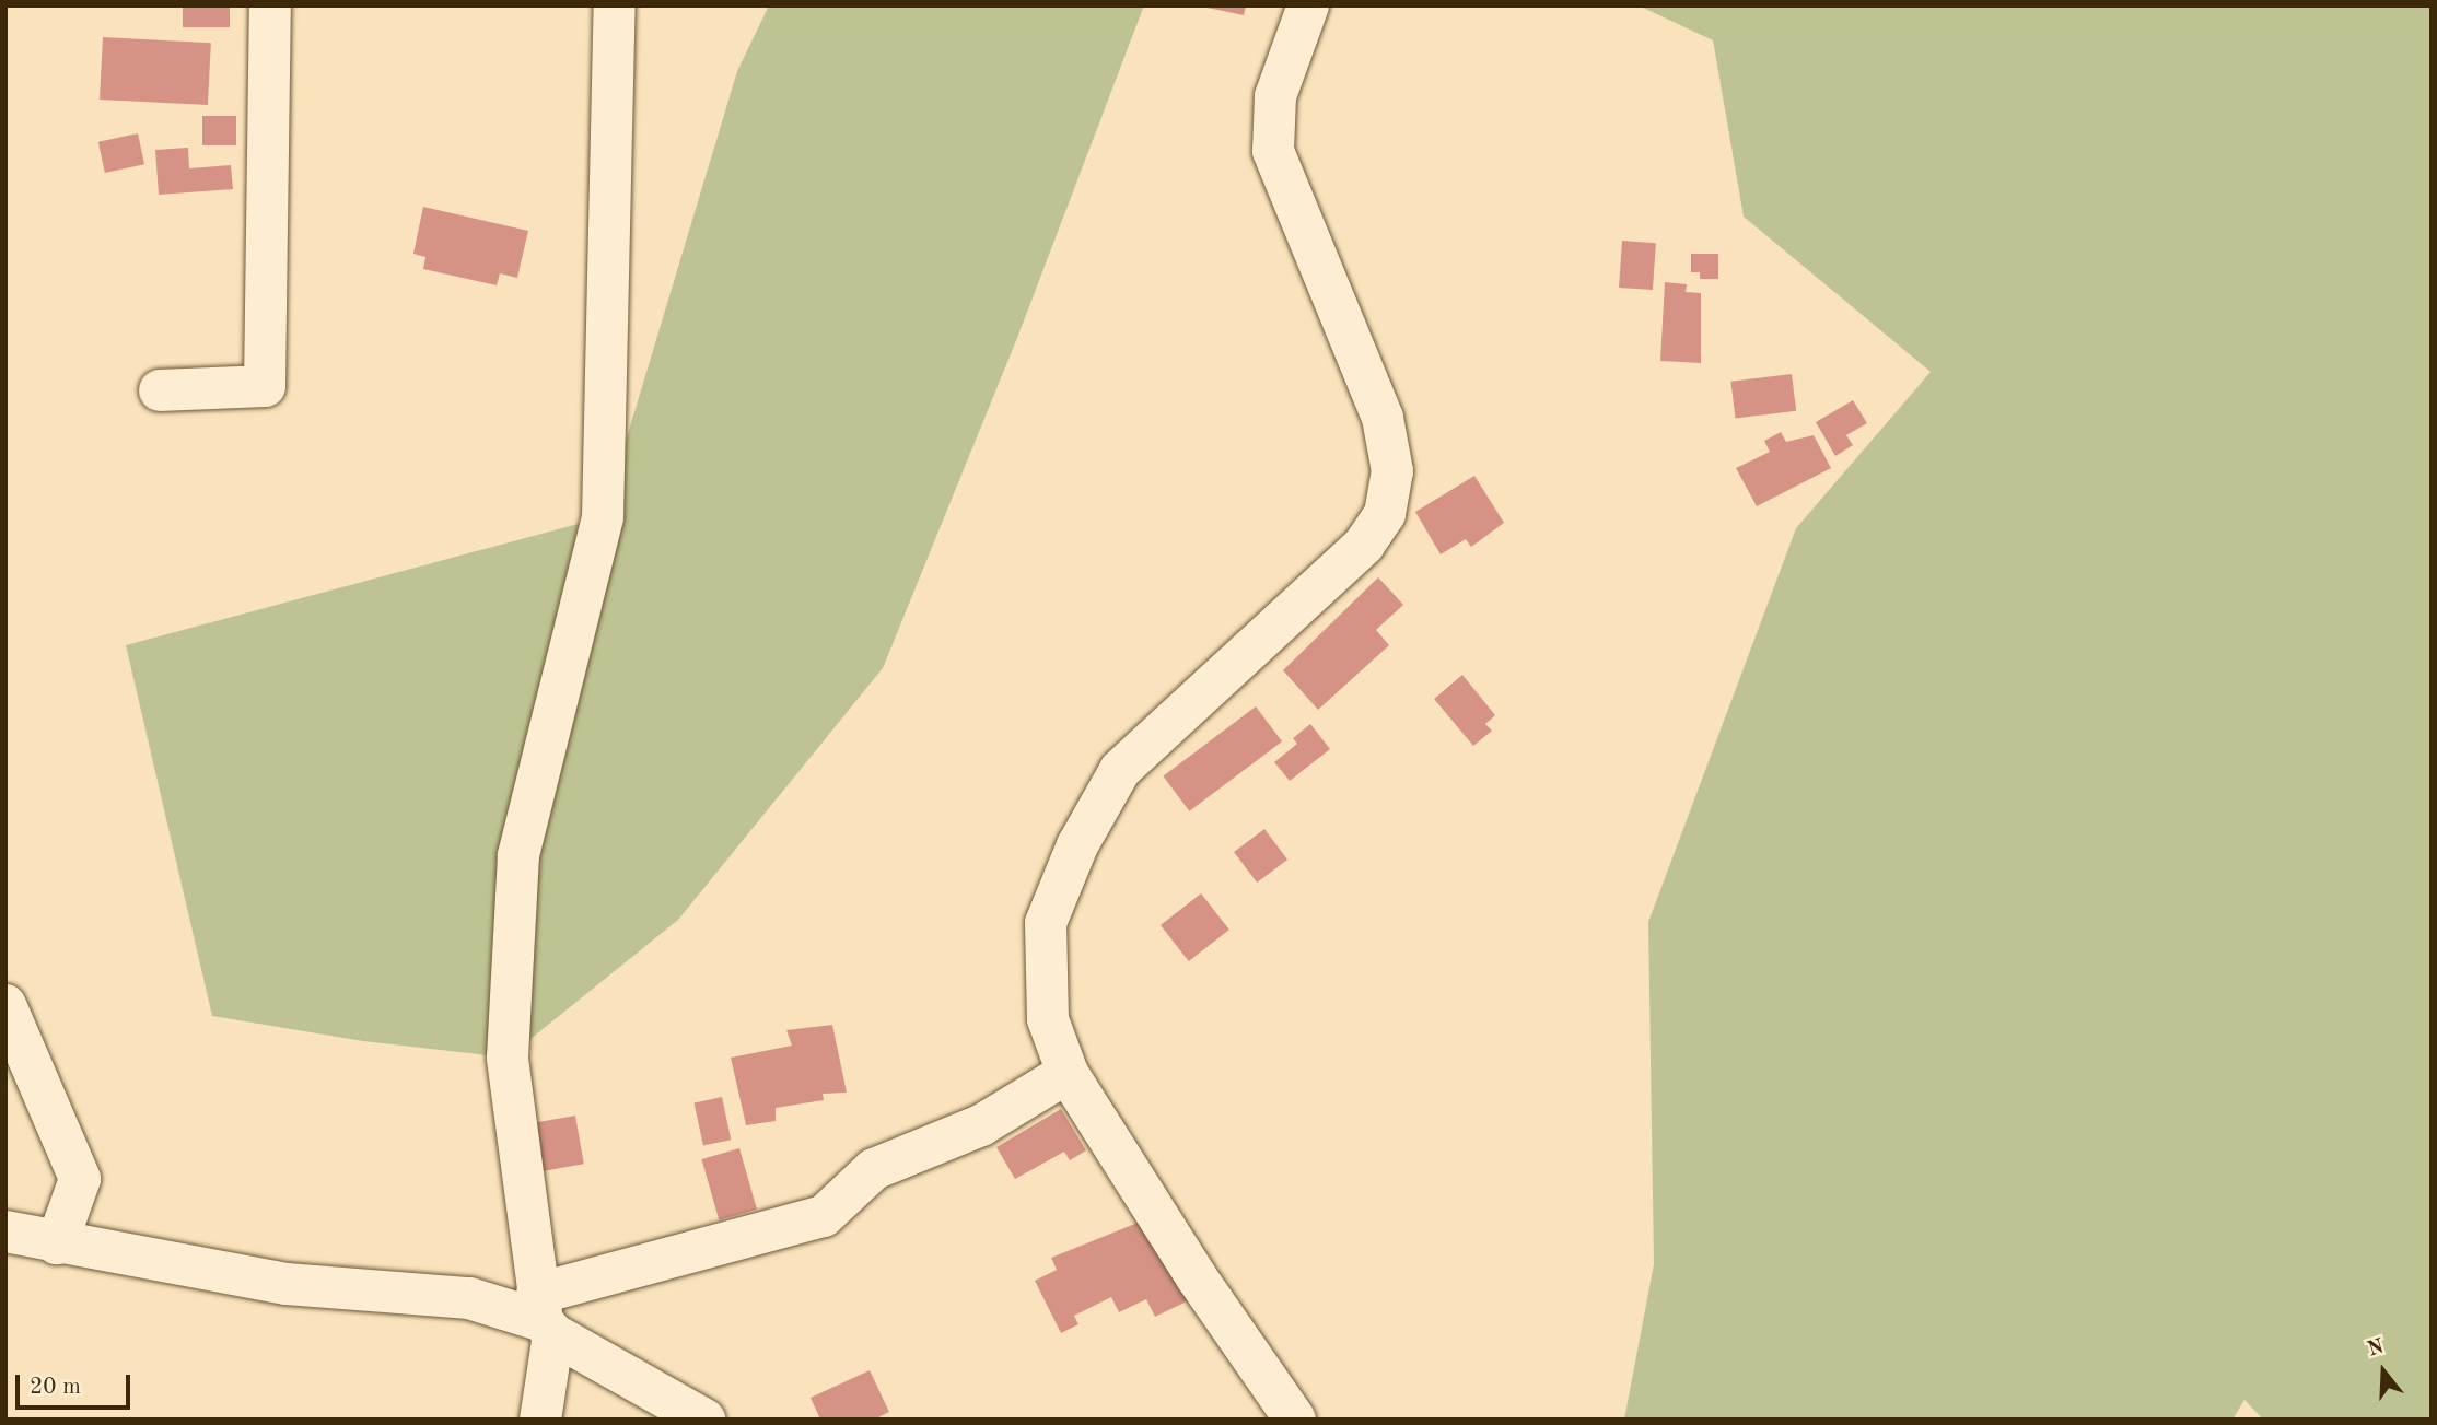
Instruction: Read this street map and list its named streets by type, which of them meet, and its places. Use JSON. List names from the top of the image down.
{
  "scale_bar": "20 m",
  "north": "top"
}
